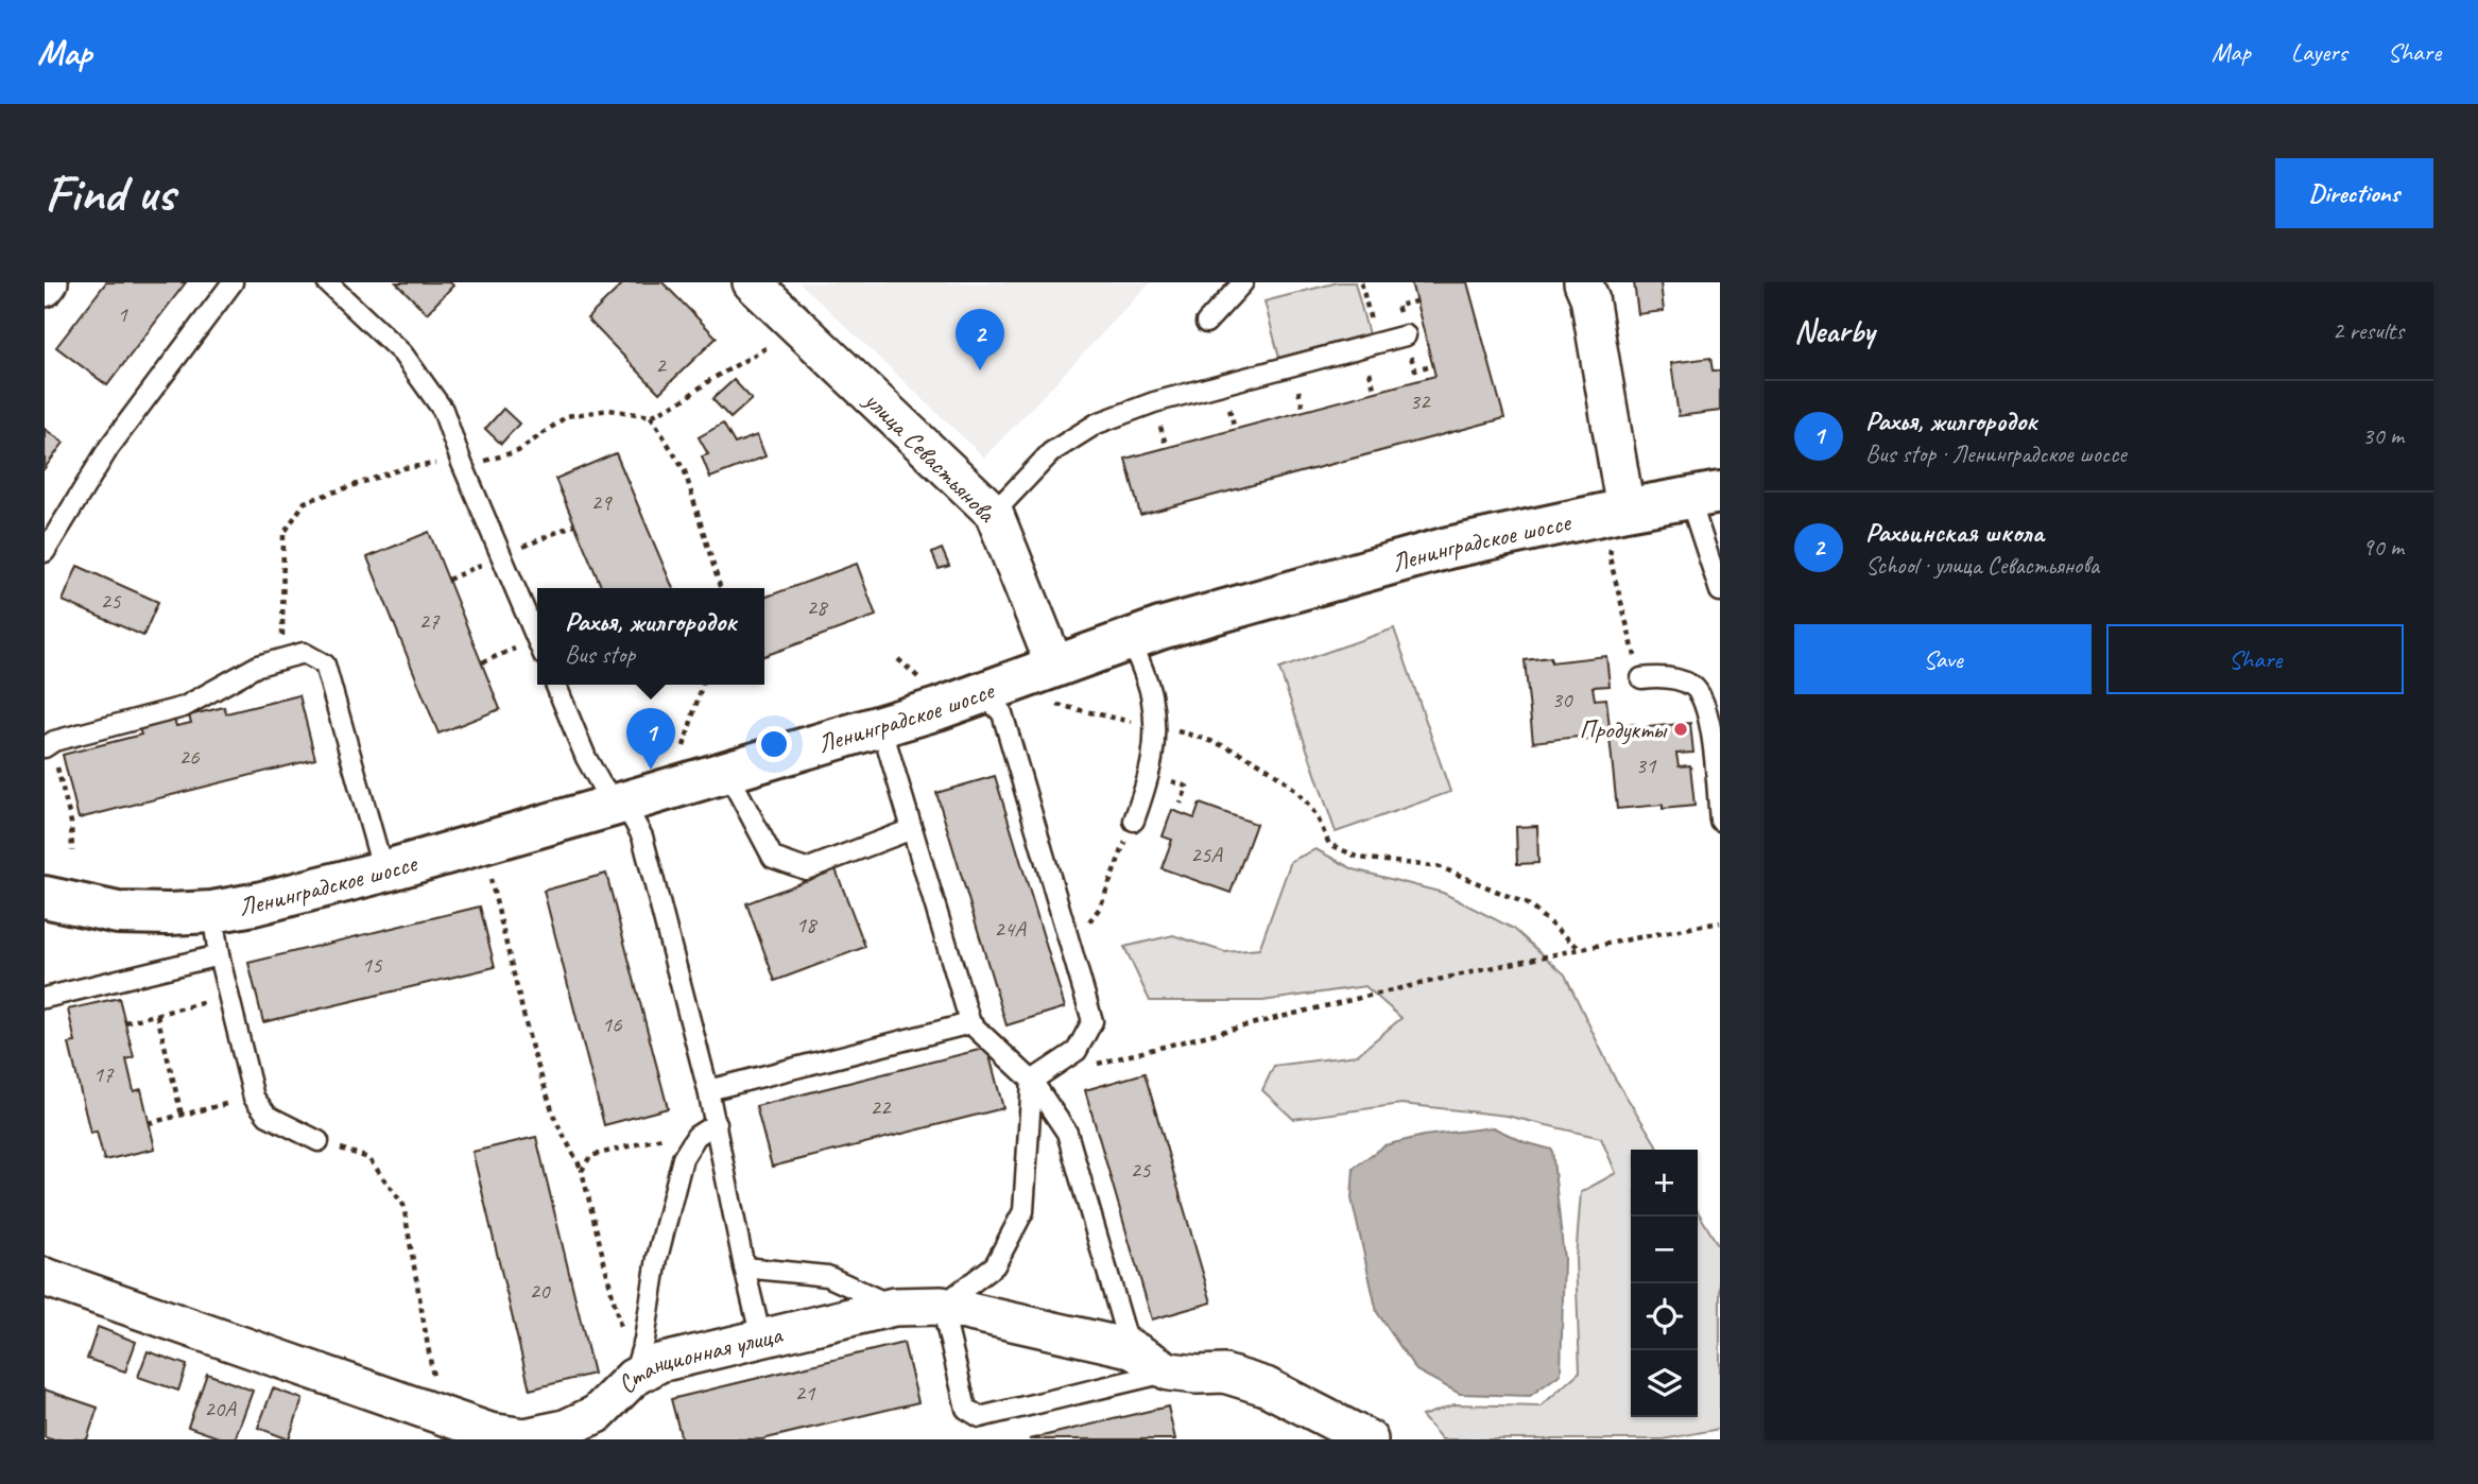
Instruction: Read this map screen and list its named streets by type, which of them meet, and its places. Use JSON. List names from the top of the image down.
{
  "streets": {
    "street": ["улица Севастьянова", "Ленинградское шоссе", "Станционная улица"]
  },
  "crossings": [
    ["улица Севастьянова", "Ленинградское шоссе"]
  ],
  "places": ["Продукты"],
  "house_numbers": [
    "1",
    "2",
    "32",
    "29",
    "25",
    "28",
    "27",
    "30",
    "26",
    "31",
    "25А",
    "18",
    "24А",
    "15",
    "16",
    "17",
    "22",
    "25",
    "20",
    "21",
    "20А"
  ],
  "page": {
    "header": "Map",
    "nav": ["Map", "Layers", "Share"],
    "buttons": [
      "Directions",
      ["Save", "Share"]
    ],
    "title": "Find us",
    "heading": ["Nearby", "2 results"],
    "pins": ["2", "1"],
    "list": [
      {
        "mark": "1",
        "name": "Рахья, жилгородок",
        "note": "Bus stop · Ленинградское шоссе",
        "value": "30 m"
      },
      {
        "mark": "2",
        "name": "Рахьинская школа",
        "note": "School · улица Севастьянова",
        "value": "90 m"
      }
    ],
    "popup": ["Рахья, жилгородок", "Bus stop"],
    "map_buttons": ["+", "−"]
  }
}
